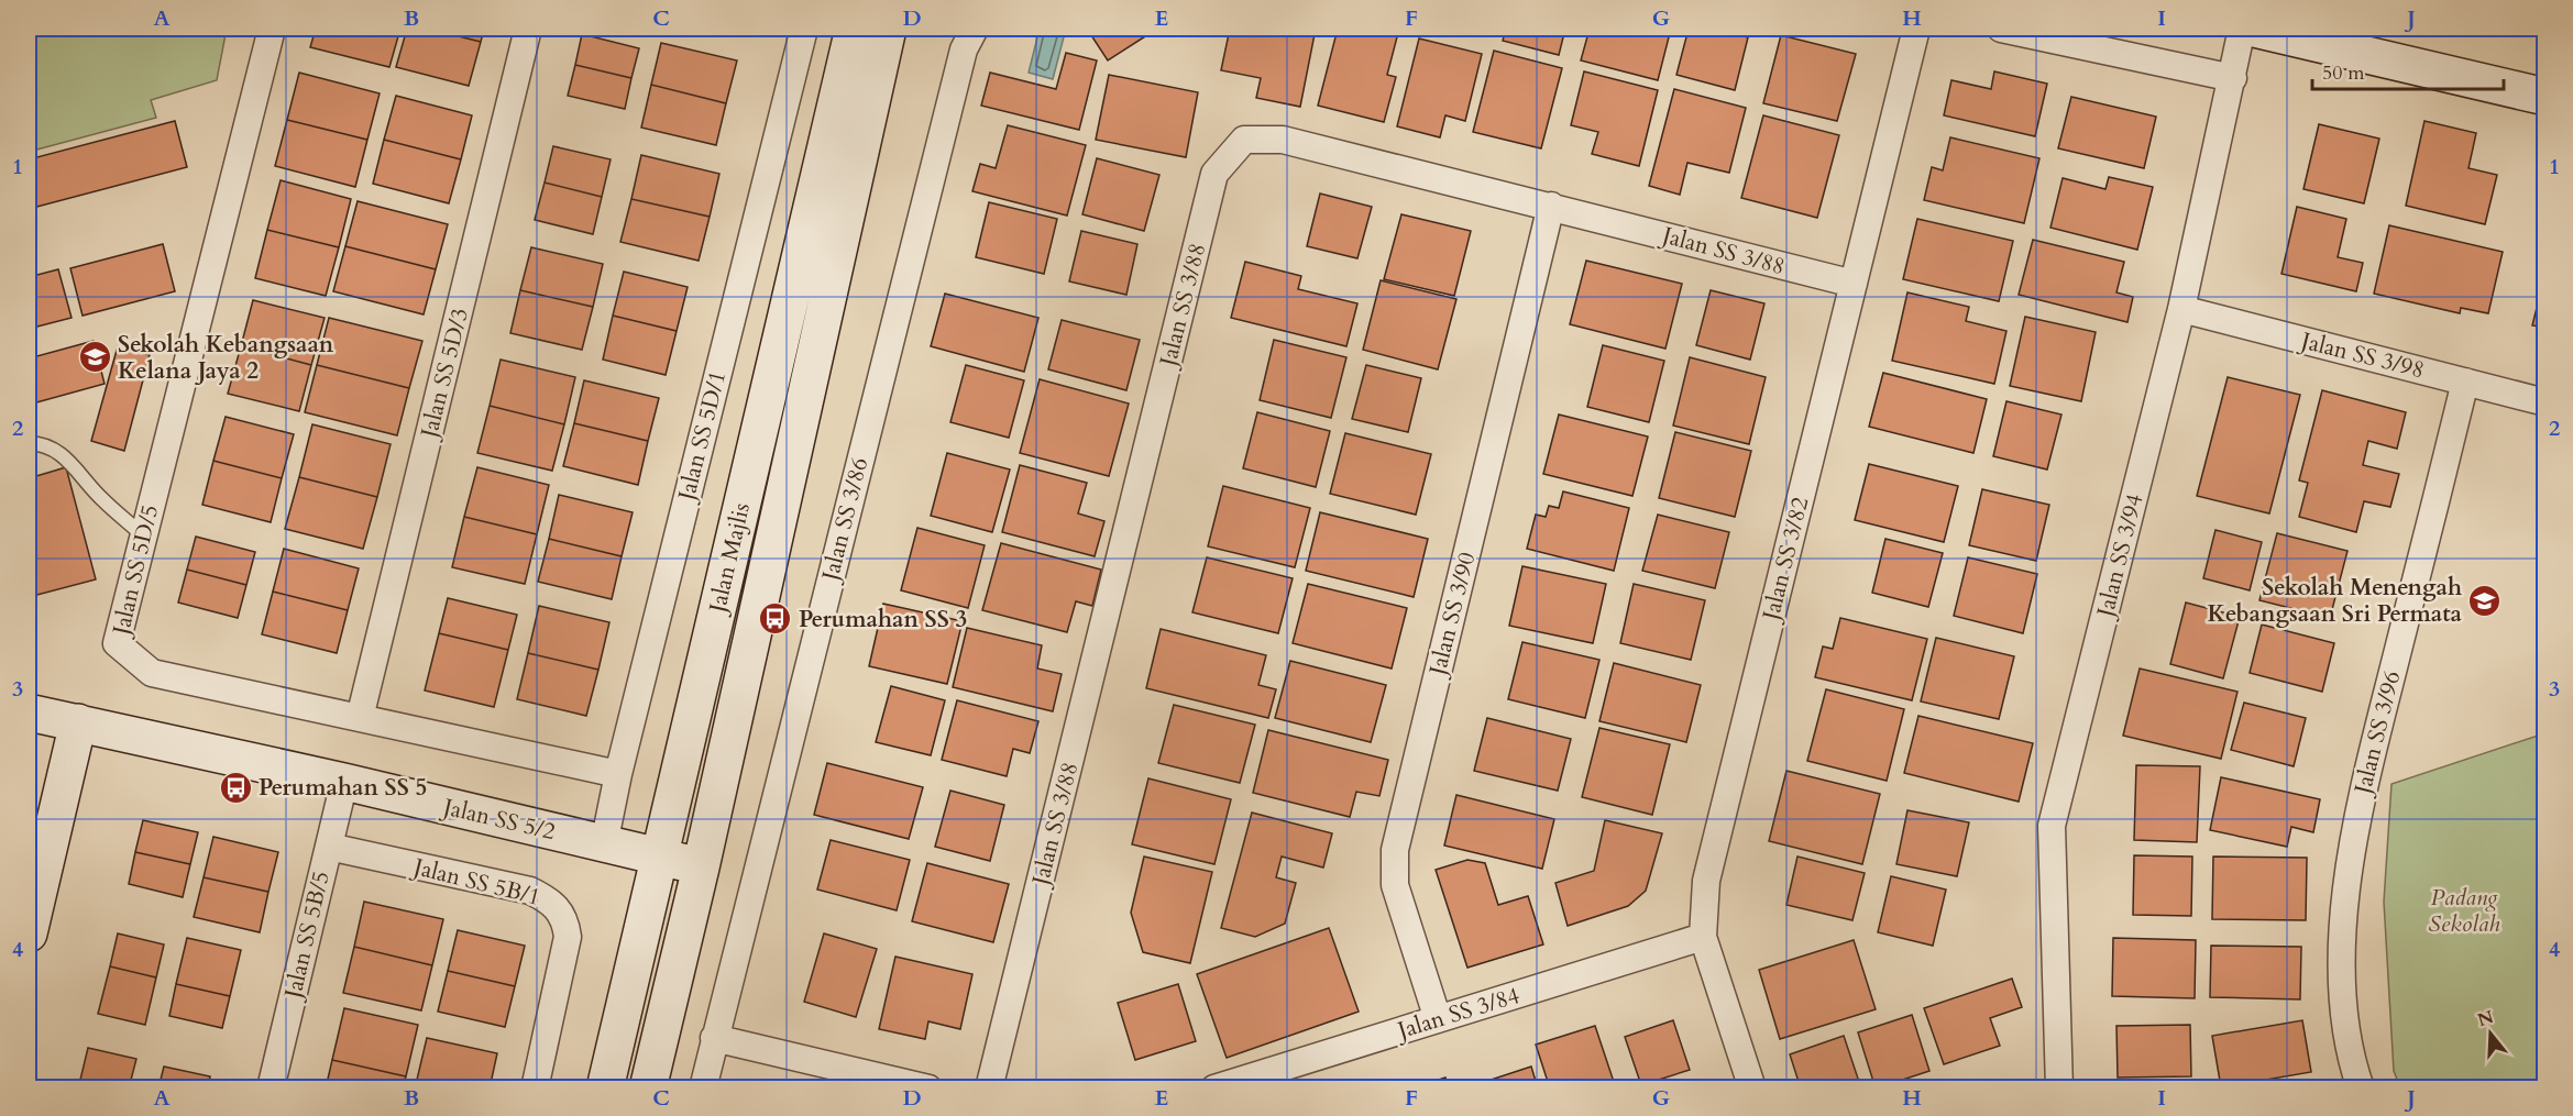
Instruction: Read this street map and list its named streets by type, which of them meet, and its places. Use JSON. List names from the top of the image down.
{
  "streets": {
    "main road": ["Jalan Majlis", "Jalan SS 5/2"],
    "street": [
      "Jalan SS 3/88",
      "Jalan SS 3/98",
      "Jalan SS 5D/3",
      "Jalan SS 5D/1",
      "Jalan SS 3/86",
      "Jalan SS 3/94",
      "Jalan SS 3/82",
      "Jalan SS 5D/5",
      "Jalan SS 3/90",
      "Jalan SS 3/96",
      "Jalan SS 5B/1",
      "Jalan SS 5B/5",
      "Jalan SS 3/84"
    ]
  },
  "crossings": [
    ["Jalan SS 3/88", "Jalan SS 3/82"],
    ["Jalan SS 3/88", "Jalan SS 3/90"],
    ["Jalan SS 3/98", "Jalan SS 3/94"],
    ["Jalan SS 3/98", "Jalan SS 3/96"],
    ["Jalan SS 5D/3", "Jalan SS 5D/5"],
    ["Jalan SS 5D/1", "Jalan SS 5D/5"],
    ["Jalan SS 5D/1", "Jalan SS 5/2"],
    ["Jalan Majlis", "Jalan SS 5/2"],
    ["Jalan SS 3/82", "Jalan SS 3/84"],
    ["Jalan SS 3/90", "Jalan SS 3/84"],
    ["Jalan SS 5/2", "Jalan SS 5B/5"],
    ["Jalan SS 5B/1", "Jalan SS 5B/5"]
  ],
  "parks": ["Padang Sekolah"],
  "places": {
    "school or university": ["Sekolah Kebangsaan Kelana Jaya 2", "Sekolah Menengah Kebangsaan Sri Permata"],
    "bus stop": ["Perumahan SS 3", "Perumahan SS 5"]
  },
  "scale_bar": "50 m",
  "north": "top",
  "grid": {
    "columns": [
      "A",
      "B",
      "C",
      "D",
      "E",
      "F",
      "G",
      "H",
      "I",
      "J"
    ],
    "rows": [
      "1",
      "2",
      "3",
      "4"
    ]
  }
}
